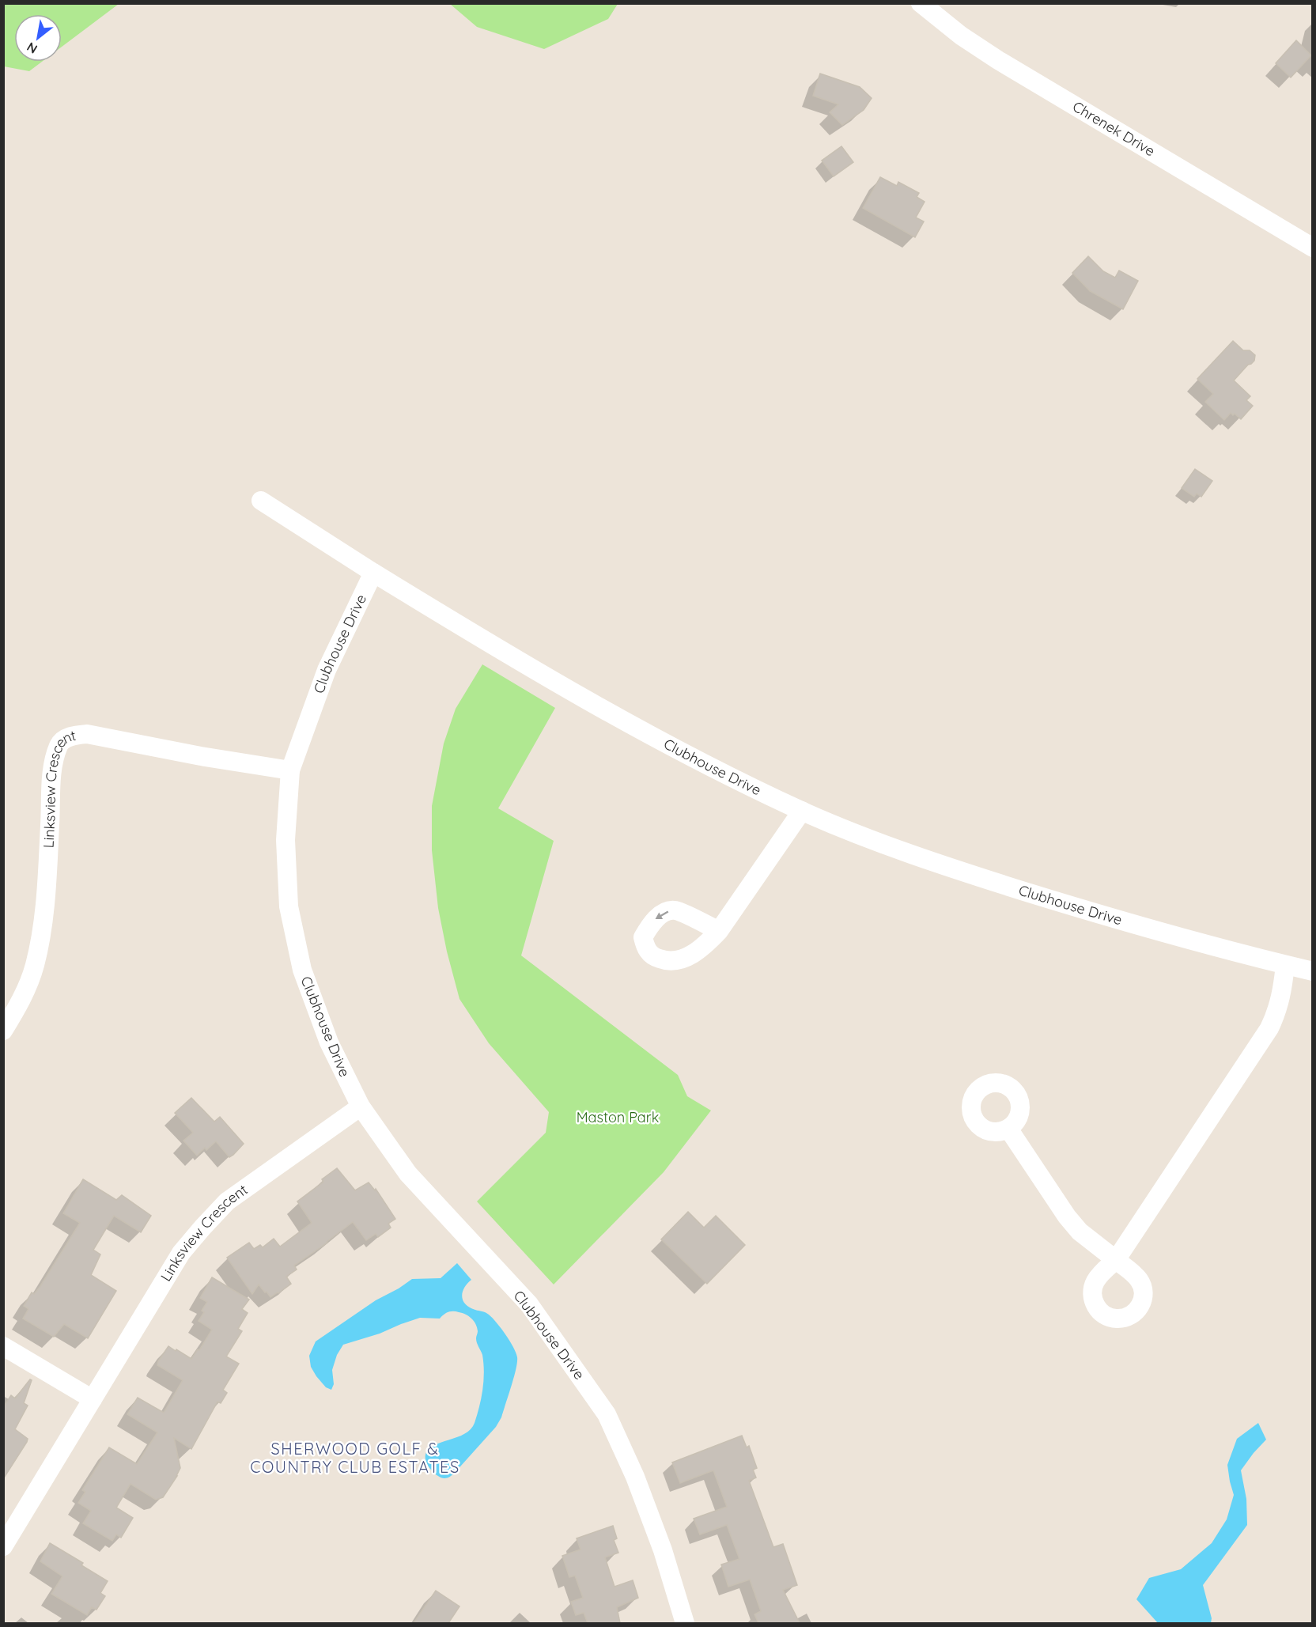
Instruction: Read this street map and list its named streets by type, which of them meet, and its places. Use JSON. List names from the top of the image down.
{
  "streets": {
    "street": ["Chrenek Drive", "Clubhouse Drive", "Linksview Crescent"]
  },
  "crossings": [
    ["Clubhouse Drive", "Linksview Crescent"]
  ],
  "districts": ["SHERWOOD GOLF & COUNTRY CLUB ESTATES"],
  "parks": ["Maston Park"],
  "north": "bottom left"
}
